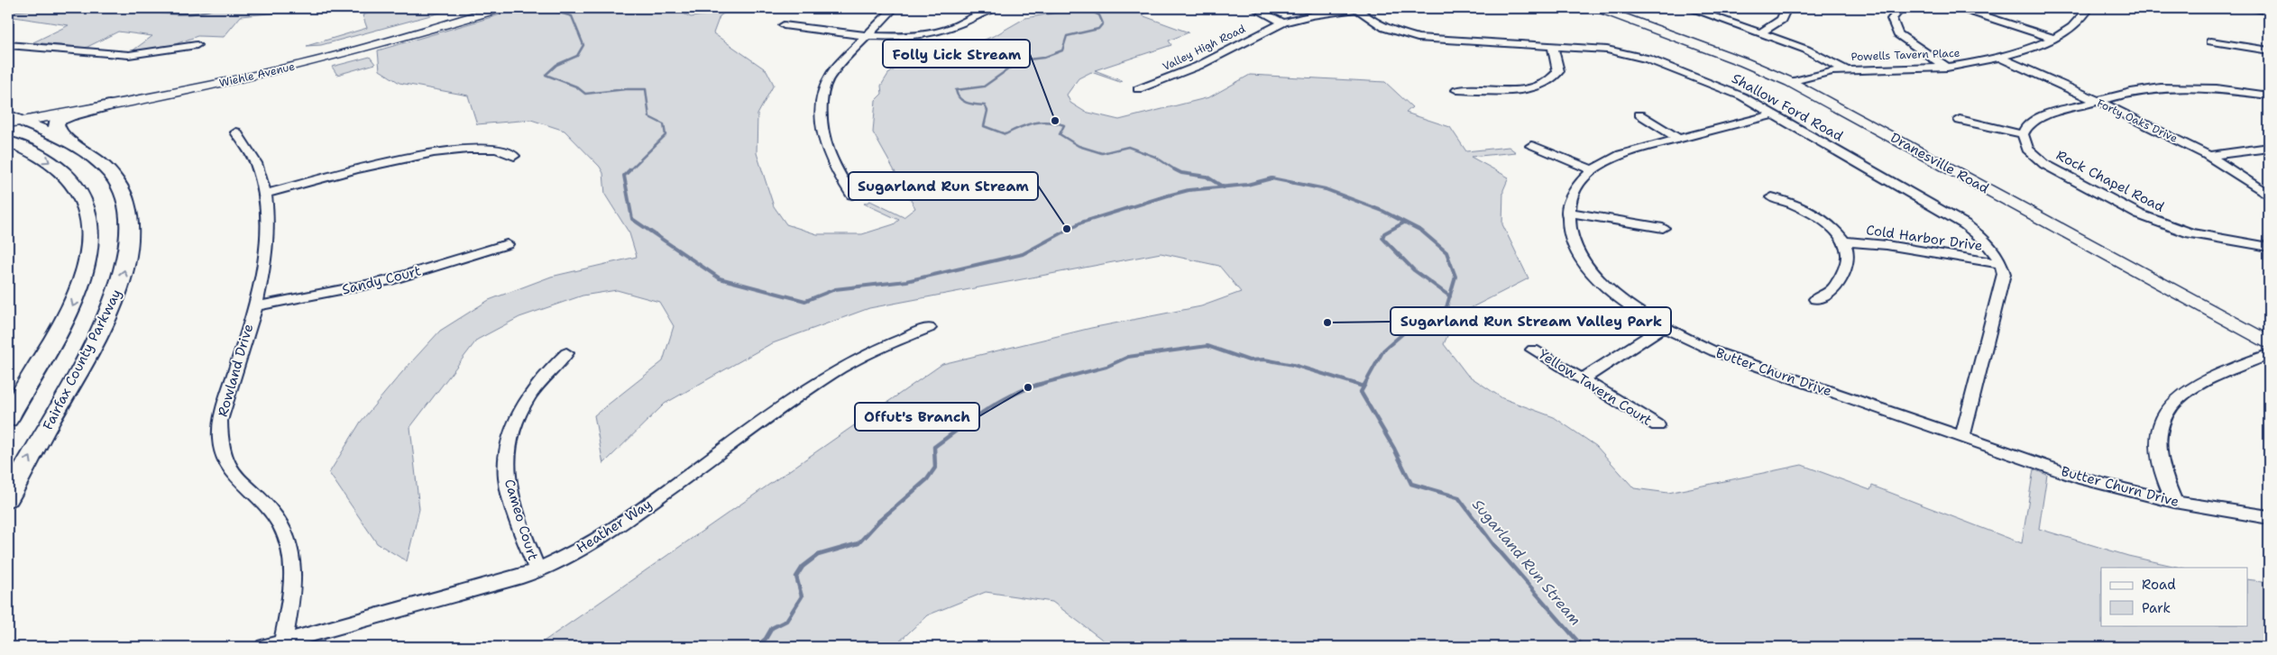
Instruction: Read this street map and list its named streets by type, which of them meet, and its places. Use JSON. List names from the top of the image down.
{
  "streets": {
    "highway": ["Fairfax County Parkway"],
    "main road": ["Wiehle Avenue", "Dranesville Road"],
    "street": [
      "Valley High Road",
      "Powells Tavern Place",
      "Shallow Ford Road",
      "Forty Oaks Drive",
      "Rock Chapel Road",
      "Cold Harbor Drive",
      "Sandy Court",
      "Rowland Drive",
      "Butter Churn Drive",
      "Yellow Tavern Court",
      "Cameo Court",
      "Heather Way"
    ]
  },
  "crossings": [
    ["Valley High Road", "Shallow Ford Road"],
    ["Powells Tavern Place", "Forty Oaks Drive"],
    ["Powells Tavern Place", "Dranesville Road"],
    ["Wiehle Avenue", "Fairfax County Parkway"],
    ["Shallow Ford Road", "Cold Harbor Drive"],
    ["Shallow Ford Road", "Butter Churn Drive"],
    ["Sandy Court", "Rowland Drive"],
    ["Rowland Drive", "Heather Way"],
    ["Cameo Court", "Heather Way"]
  ],
  "one_way": ["Fairfax County Parkway"],
  "water": ["Sugarland Run Stream"],
  "places": [
    "Folly Lick Stream",
    "Sugarland Run Stream",
    "Sugarland Run Stream Valley Park",
    "Offut's Branch"
  ],
  "legend": ["Road", "Park"]
}
